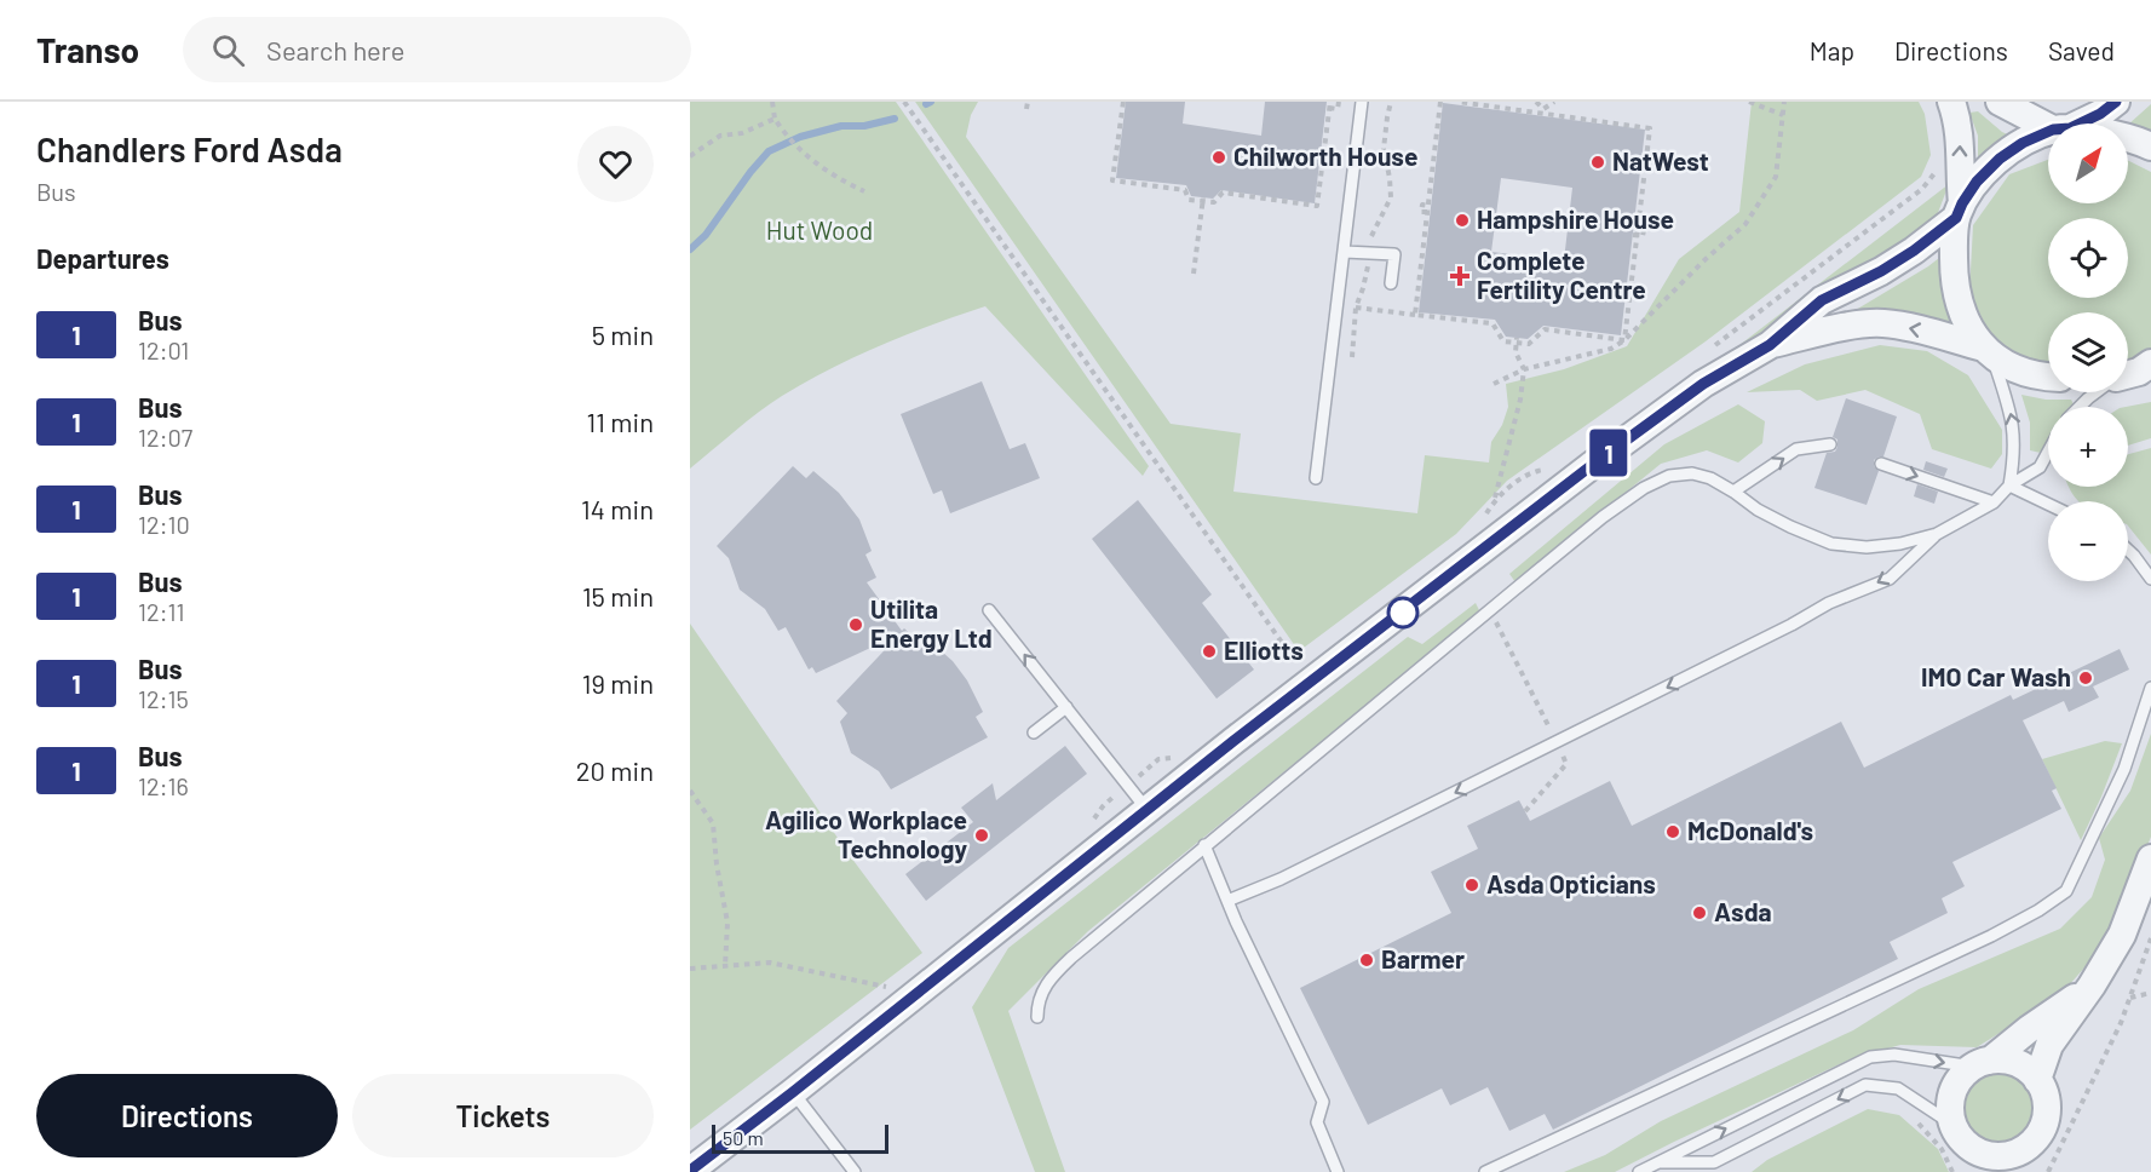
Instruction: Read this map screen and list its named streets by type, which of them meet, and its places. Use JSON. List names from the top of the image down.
{
  "parks": ["Hut Wood"],
  "places": {
    "other": [
      "Chilworth House",
      "NatWest",
      "Hampshire House",
      "Utilita Energy Ltd",
      "Elliotts",
      "IMO Car Wash",
      "McDonald's",
      "Agilico Workplace Technology",
      "Asda Opticians",
      "Asda",
      "Barmer"
    ],
    "health": ["Complete Fertility Centre"]
  },
  "lines": ["bus line 1"],
  "scale_bar": "50 m",
  "north": "top right",
  "page": {
    "header": "Transo",
    "search": "Search here",
    "nav": ["Map", "Directions", "Saved"],
    "heading": [
      ["Chandlers Ford Asda", "Bus"],
      "Departures"
    ],
    "on_map": "1",
    "map_buttons": ["+", "−"],
    "list": [
      {
        "mark": "1",
        "name": "Bus",
        "note": "12:01",
        "value": "5 min"
      },
      {
        "mark": "1",
        "name": "Bus",
        "note": "12:07",
        "value": "11 min"
      },
      {
        "mark": "1",
        "name": "Bus",
        "note": "12:10",
        "value": "14 min"
      },
      {
        "mark": "1",
        "name": "Bus",
        "note": "12:11",
        "value": "15 min"
      },
      {
        "mark": "1",
        "name": "Bus",
        "note": "12:15",
        "value": "19 min"
      },
      {
        "mark": "1",
        "name": "Bus",
        "note": "12:16",
        "value": "20 min"
      }
    ],
    "buttons": ["Directions", "Tickets"],
    "scale": "50 m"
  }
}
